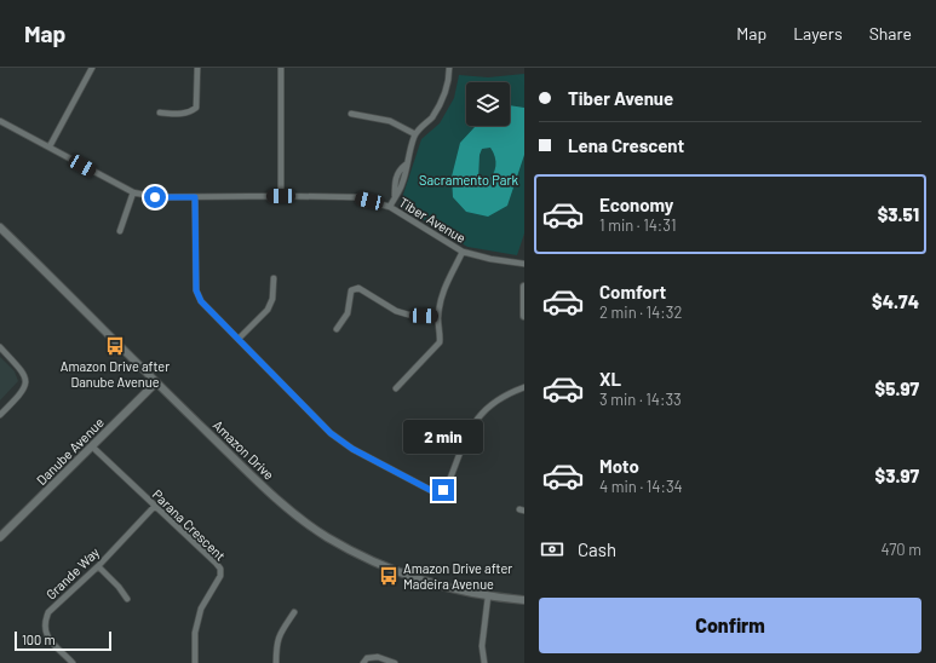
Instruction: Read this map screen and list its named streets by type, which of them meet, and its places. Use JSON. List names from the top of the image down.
{
  "streets": {
    "street": [
      "Tiber Avenue",
      "Amazon Drive",
      "Danube Avenue",
      "Parana Crescent",
      "Grande Way"
    ]
  },
  "crossings": [
    ["Amazon Drive", "Danube Avenue"],
    ["Danube Avenue", "Parana Crescent"],
    ["Parana Crescent", "Grande Way"]
  ],
  "parks": ["Sacramento Park"],
  "places": {
    "bus stop": ["Amazon Drive after Danube Avenue", "Amazon Drive after Madeira Avenue"]
  },
  "scale_bar": "100 m",
  "page": {
    "header": "Map",
    "nav": ["Map", "Layers", "Share"],
    "banner": ["Tiber Avenue", "Lena Crescent"],
    "list": [
      {
        "name": "Economy",
        "note": "1 min · 14:31",
        "value": "$3.51"
      },
      {
        "name": "Comfort",
        "note": "2 min · 14:32",
        "value": "$4.74"
      },
      {
        "name": "XL",
        "note": "3 min · 14:33",
        "value": "$5.97"
      },
      {
        "name": "Moto",
        "note": "4 min · 14:34",
        "value": "$3.97"
      }
    ],
    "bubble": "2 min",
    "pay": ["Cash", "470 m"],
    "buttons": "Confirm",
    "scale": "100 m"
  }
}
